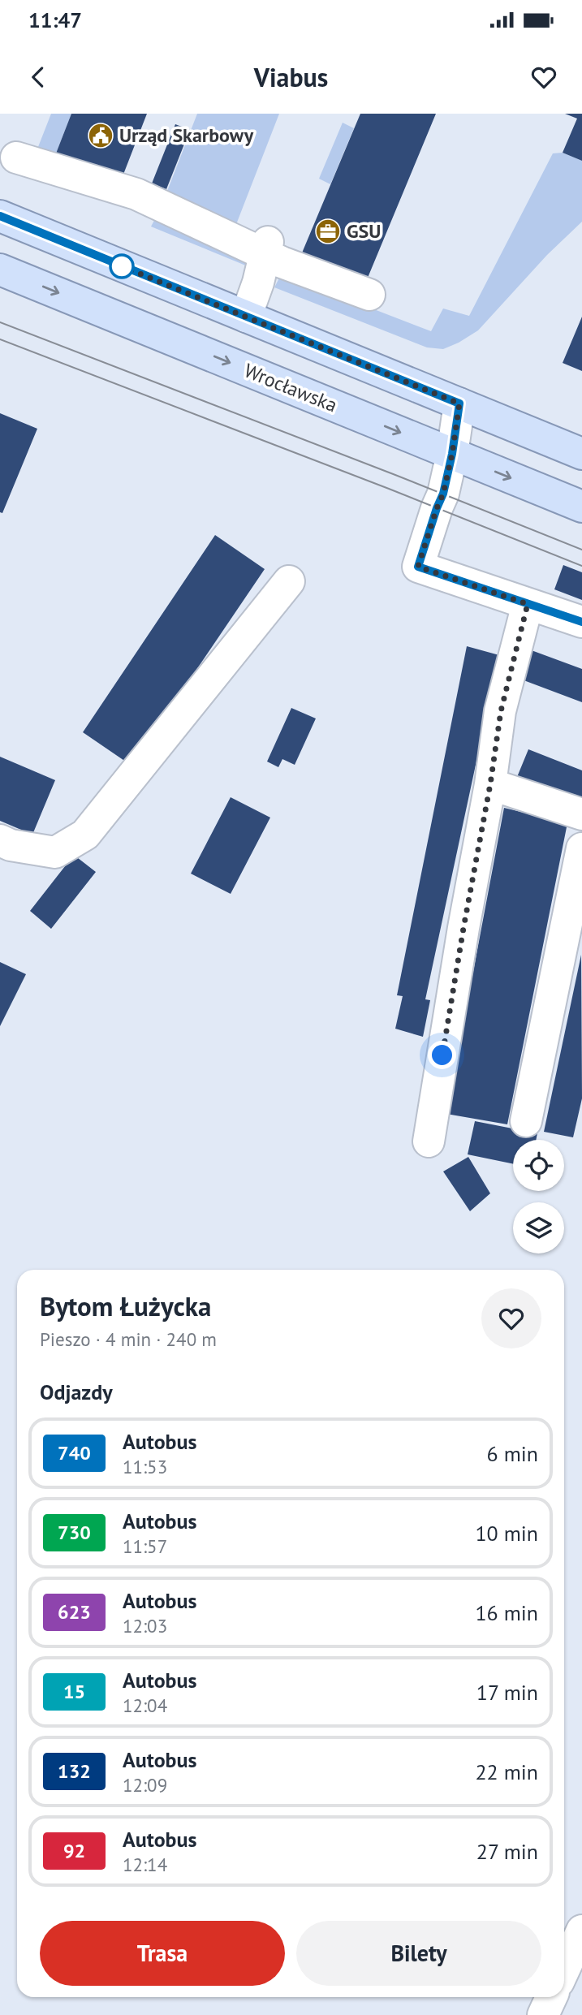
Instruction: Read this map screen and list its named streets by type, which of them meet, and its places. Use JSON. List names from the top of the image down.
{
  "streets": {
    "main road": ["Wrocławska"]
  },
  "places": {
    "public building": ["Urząd Skarbowy"],
    "office": ["GSU"]
  },
  "lines": ["bus line 740"],
  "page": {
    "status": "11:47",
    "header": "Viabus",
    "heading": [
      ["Bytom Łużycka", "Pieszo · 4 min · 240 m"],
      "Odjazdy"
    ],
    "list": [
      {
        "mark": "740",
        "name": "Autobus",
        "note": "11:53",
        "value": "6 min"
      },
      {
        "mark": "730",
        "name": "Autobus",
        "note": "11:57",
        "value": "10 min"
      },
      {
        "mark": "623",
        "name": "Autobus",
        "note": "12:03",
        "value": "16 min"
      },
      {
        "mark": "15",
        "name": "Autobus",
        "note": "12:04",
        "value": "17 min"
      },
      {
        "mark": "132",
        "name": "Autobus",
        "note": "12:09",
        "value": "22 min"
      },
      {
        "mark": "92",
        "name": "Autobus",
        "note": "12:14",
        "value": "27 min"
      }
    ],
    "buttons": ["Trasa", "Bilety"]
  }
}
